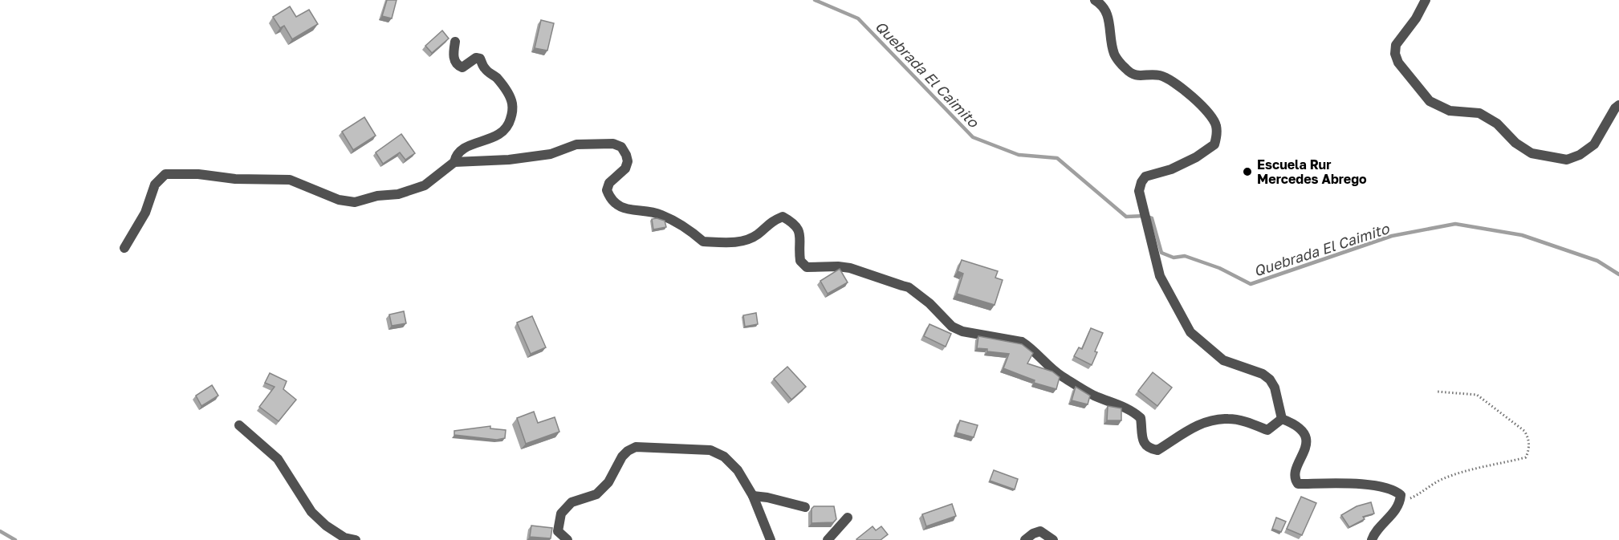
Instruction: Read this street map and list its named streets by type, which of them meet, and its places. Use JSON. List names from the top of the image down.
{
  "water": ["Quebrada El Caimito"],
  "places": ["Escuela Rur Mercedes Abrego"]
}
